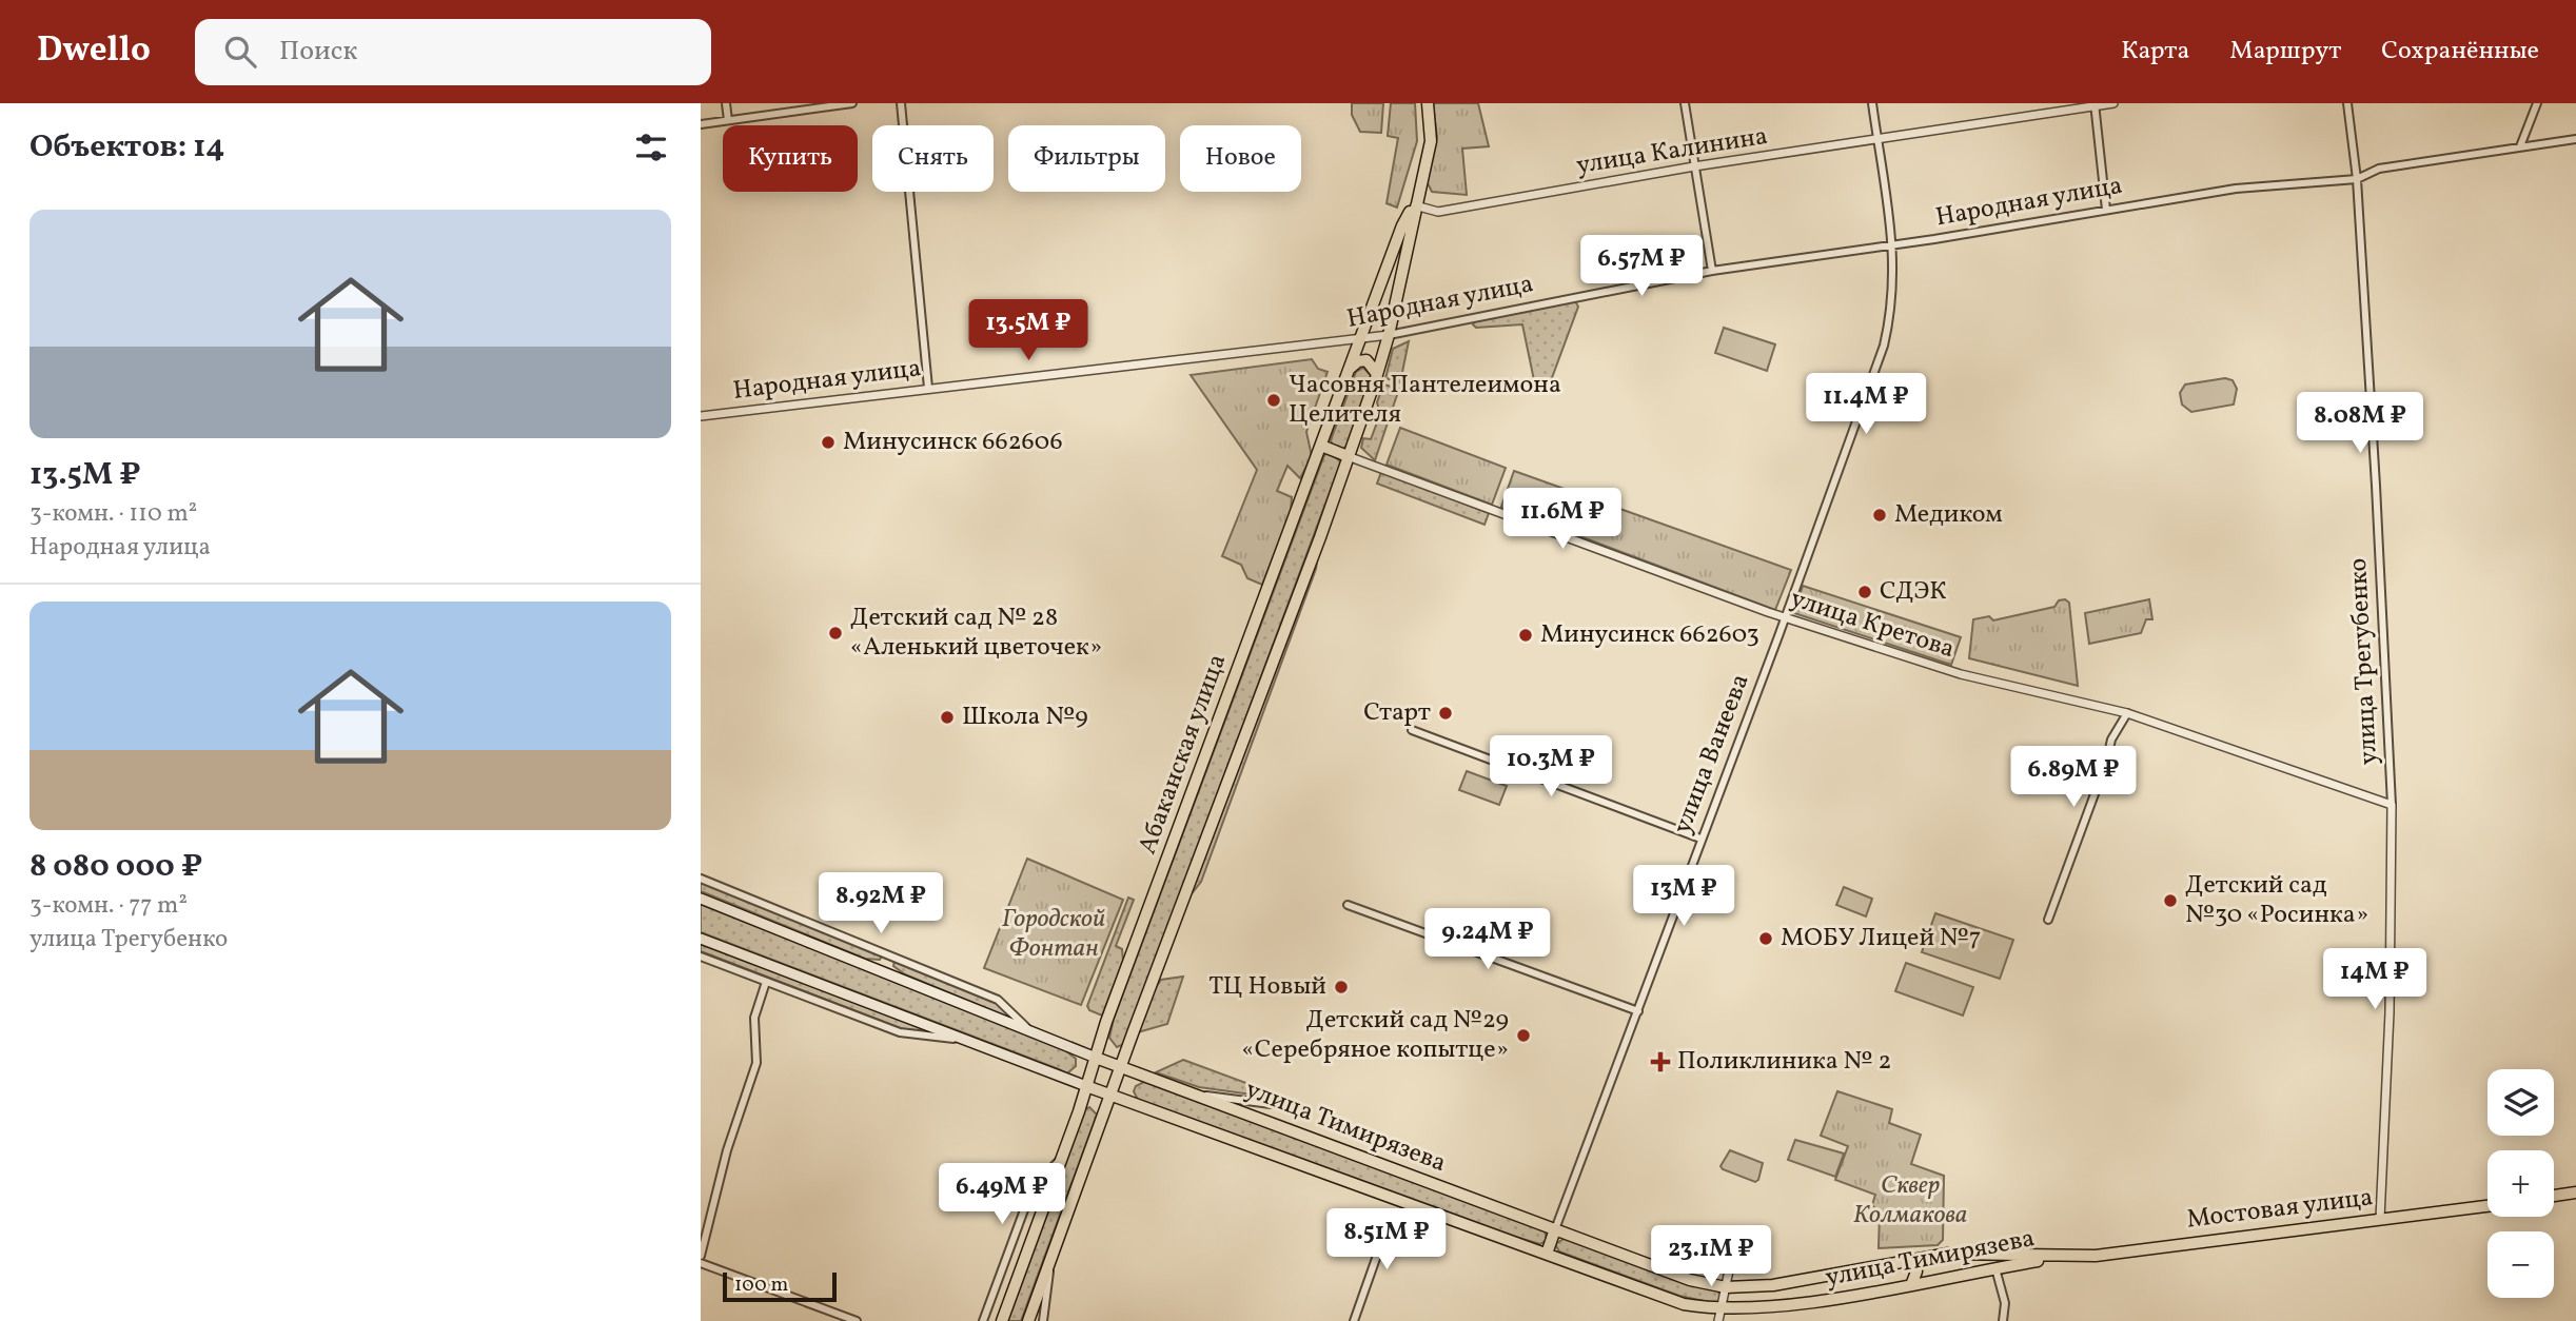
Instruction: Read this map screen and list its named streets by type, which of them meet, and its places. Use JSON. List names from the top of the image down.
{
  "streets": {
    "main road": ["Абаканская улица", "улица Тимирязева", "Мостовая улица"],
    "street": [
      "улица Калинина",
      "Народная улица",
      "улица Кретова",
      "улица Трегубенко",
      "улица Ванеева"
    ]
  },
  "crossings": [
    ["улица Калинина", "Абаканская улица"],
    ["улица Калинина", "улица Ванеева"],
    ["Народная улица", "улица Трегубенко"],
    ["Народная улица", "Абаканская улица"],
    ["Народная улица", "улица Ванеева"],
    ["улица Кретова", "улица Трегубенко"],
    ["улица Кретова", "Абаканская улица"],
    ["улица Кретова", "улица Ванеева"],
    ["улица Трегубенко", "Мостовая улица"],
    ["Абаканская улица", "улица Тимирязева"],
    ["улица Ванеева", "улица Тимирязева"],
    ["улица Тимирязева", "Мостовая улица"]
  ],
  "parks": ["Городской Фонтан", "Сквер Колмакова"],
  "places": {
    "other": [
      "Часовня Пантелеимона Целителя",
      "Минусинск 662606",
      "Медиком",
      "СДЭК",
      "Детский сад № 28 «Аленький цветочек»",
      "Минусинск 662603",
      "Старт",
      "Школа №9",
      "Детский сад №30 «Росинка»",
      "МОБУ Лицей №7",
      "ТЦ Новый",
      "Детский сад №29 «Серебряное копытце»"
    ],
    "health": ["Поликлиника № 2"]
  },
  "scale_bar": "100 m",
  "page": {
    "header": "Dwello",
    "search": "Поиск",
    "nav": ["Карта", "Маршрут", "Сохранённые"],
    "heading": "Объектов: 14",
    "chip": [
      "Купить",
      "Снять",
      "Фильтры",
      "Новое"
    ],
    "list": [
      {
        "name": "13.5M ₽",
        "note": "3-комн. · 110 m² · Народная улица"
      },
      {
        "name": "8 080 000 ₽",
        "note": "3-комн. · 77 m² · улица Трегубенко"
      }
    ],
    "price": [
      "6.57M ₽",
      "13.5M ₽",
      "11.4M ₽",
      "8.08M ₽",
      "11.6M ₽",
      "10.3M ₽",
      "6.89M ₽",
      "13M ₽",
      "8.92M ₽",
      "9.24M ₽",
      "14M ₽",
      "6.49M ₽",
      "8.51M ₽",
      "23.1M ₽"
    ],
    "map_buttons": ["+", "−"],
    "scale": "100 m"
  }
}
